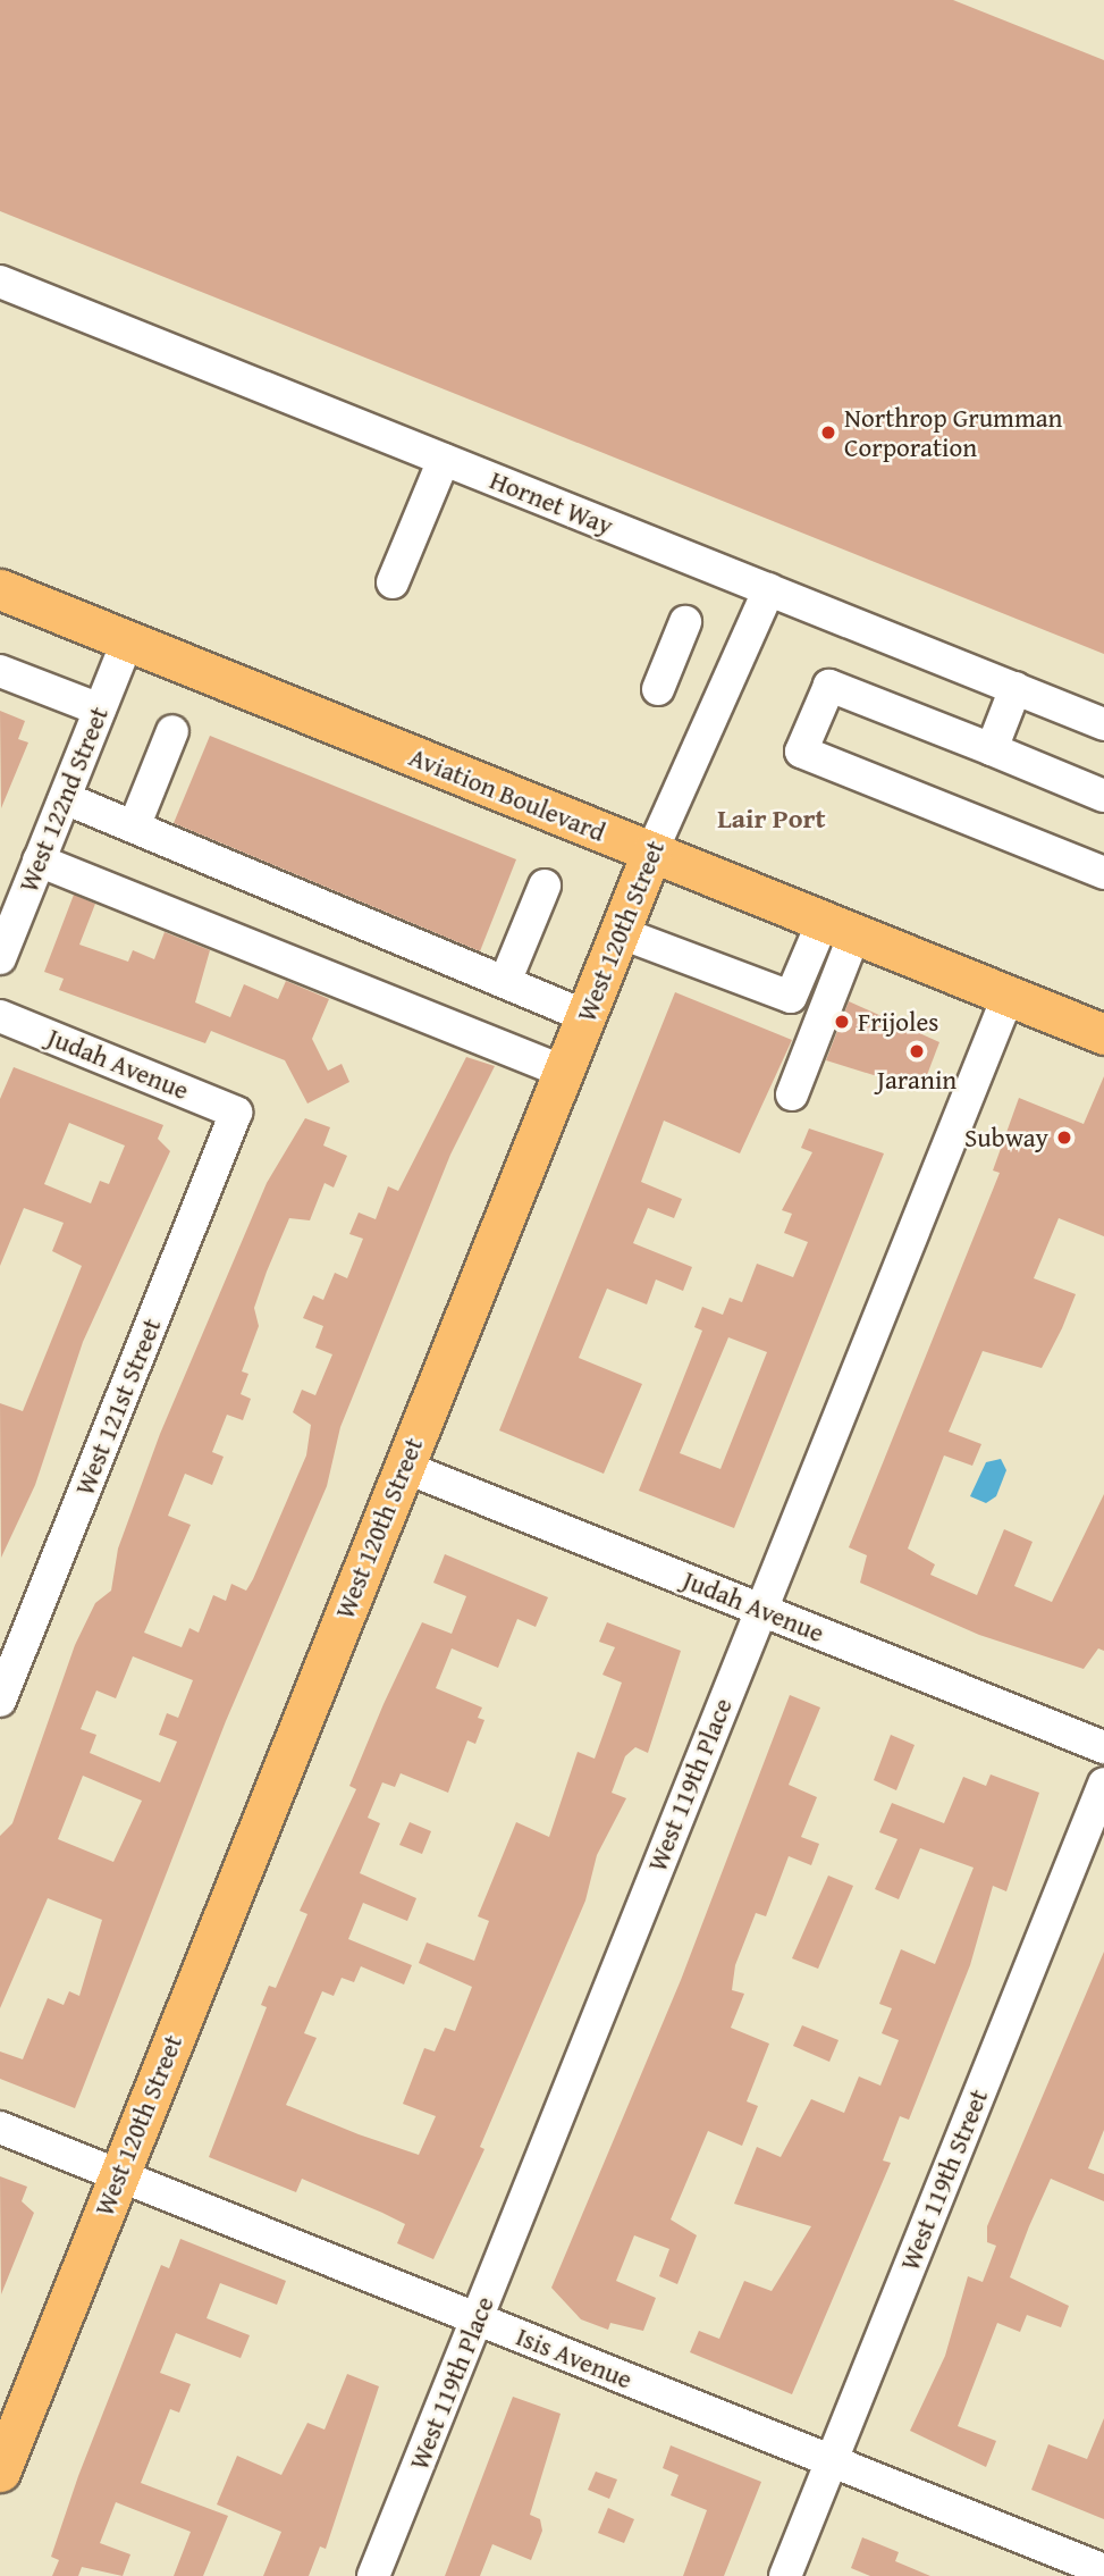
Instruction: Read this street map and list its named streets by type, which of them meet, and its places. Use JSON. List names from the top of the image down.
{
  "streets": {
    "main road": ["Aviation Boulevard", "West 120th Street"],
    "street": [
      "Hornet Way",
      "West 122nd Street",
      "Judah Avenue",
      "West 121st Street",
      "West 119th Place",
      "West 119th Street",
      "Isis Avenue"
    ]
  },
  "crossings": [
    ["Hornet Way", "West 120th Street"],
    ["Aviation Boulevard", "West 122nd Street"],
    ["Aviation Boulevard", "West 120th Street"],
    ["Aviation Boulevard", "West 119th Place"],
    ["West 120th Street", "Judah Avenue"],
    ["West 120th Street", "Isis Avenue"],
    ["Judah Avenue", "West 121st Street"],
    ["Judah Avenue", "West 119th Place"],
    ["West 119th Place", "Isis Avenue"],
    ["West 119th Street", "Isis Avenue"]
  ],
  "districts": ["Lair Port"],
  "places": [
    "Northrop Grumman Corporation",
    "Frijoles",
    "Jaranin",
    "Subway"
  ]
}
